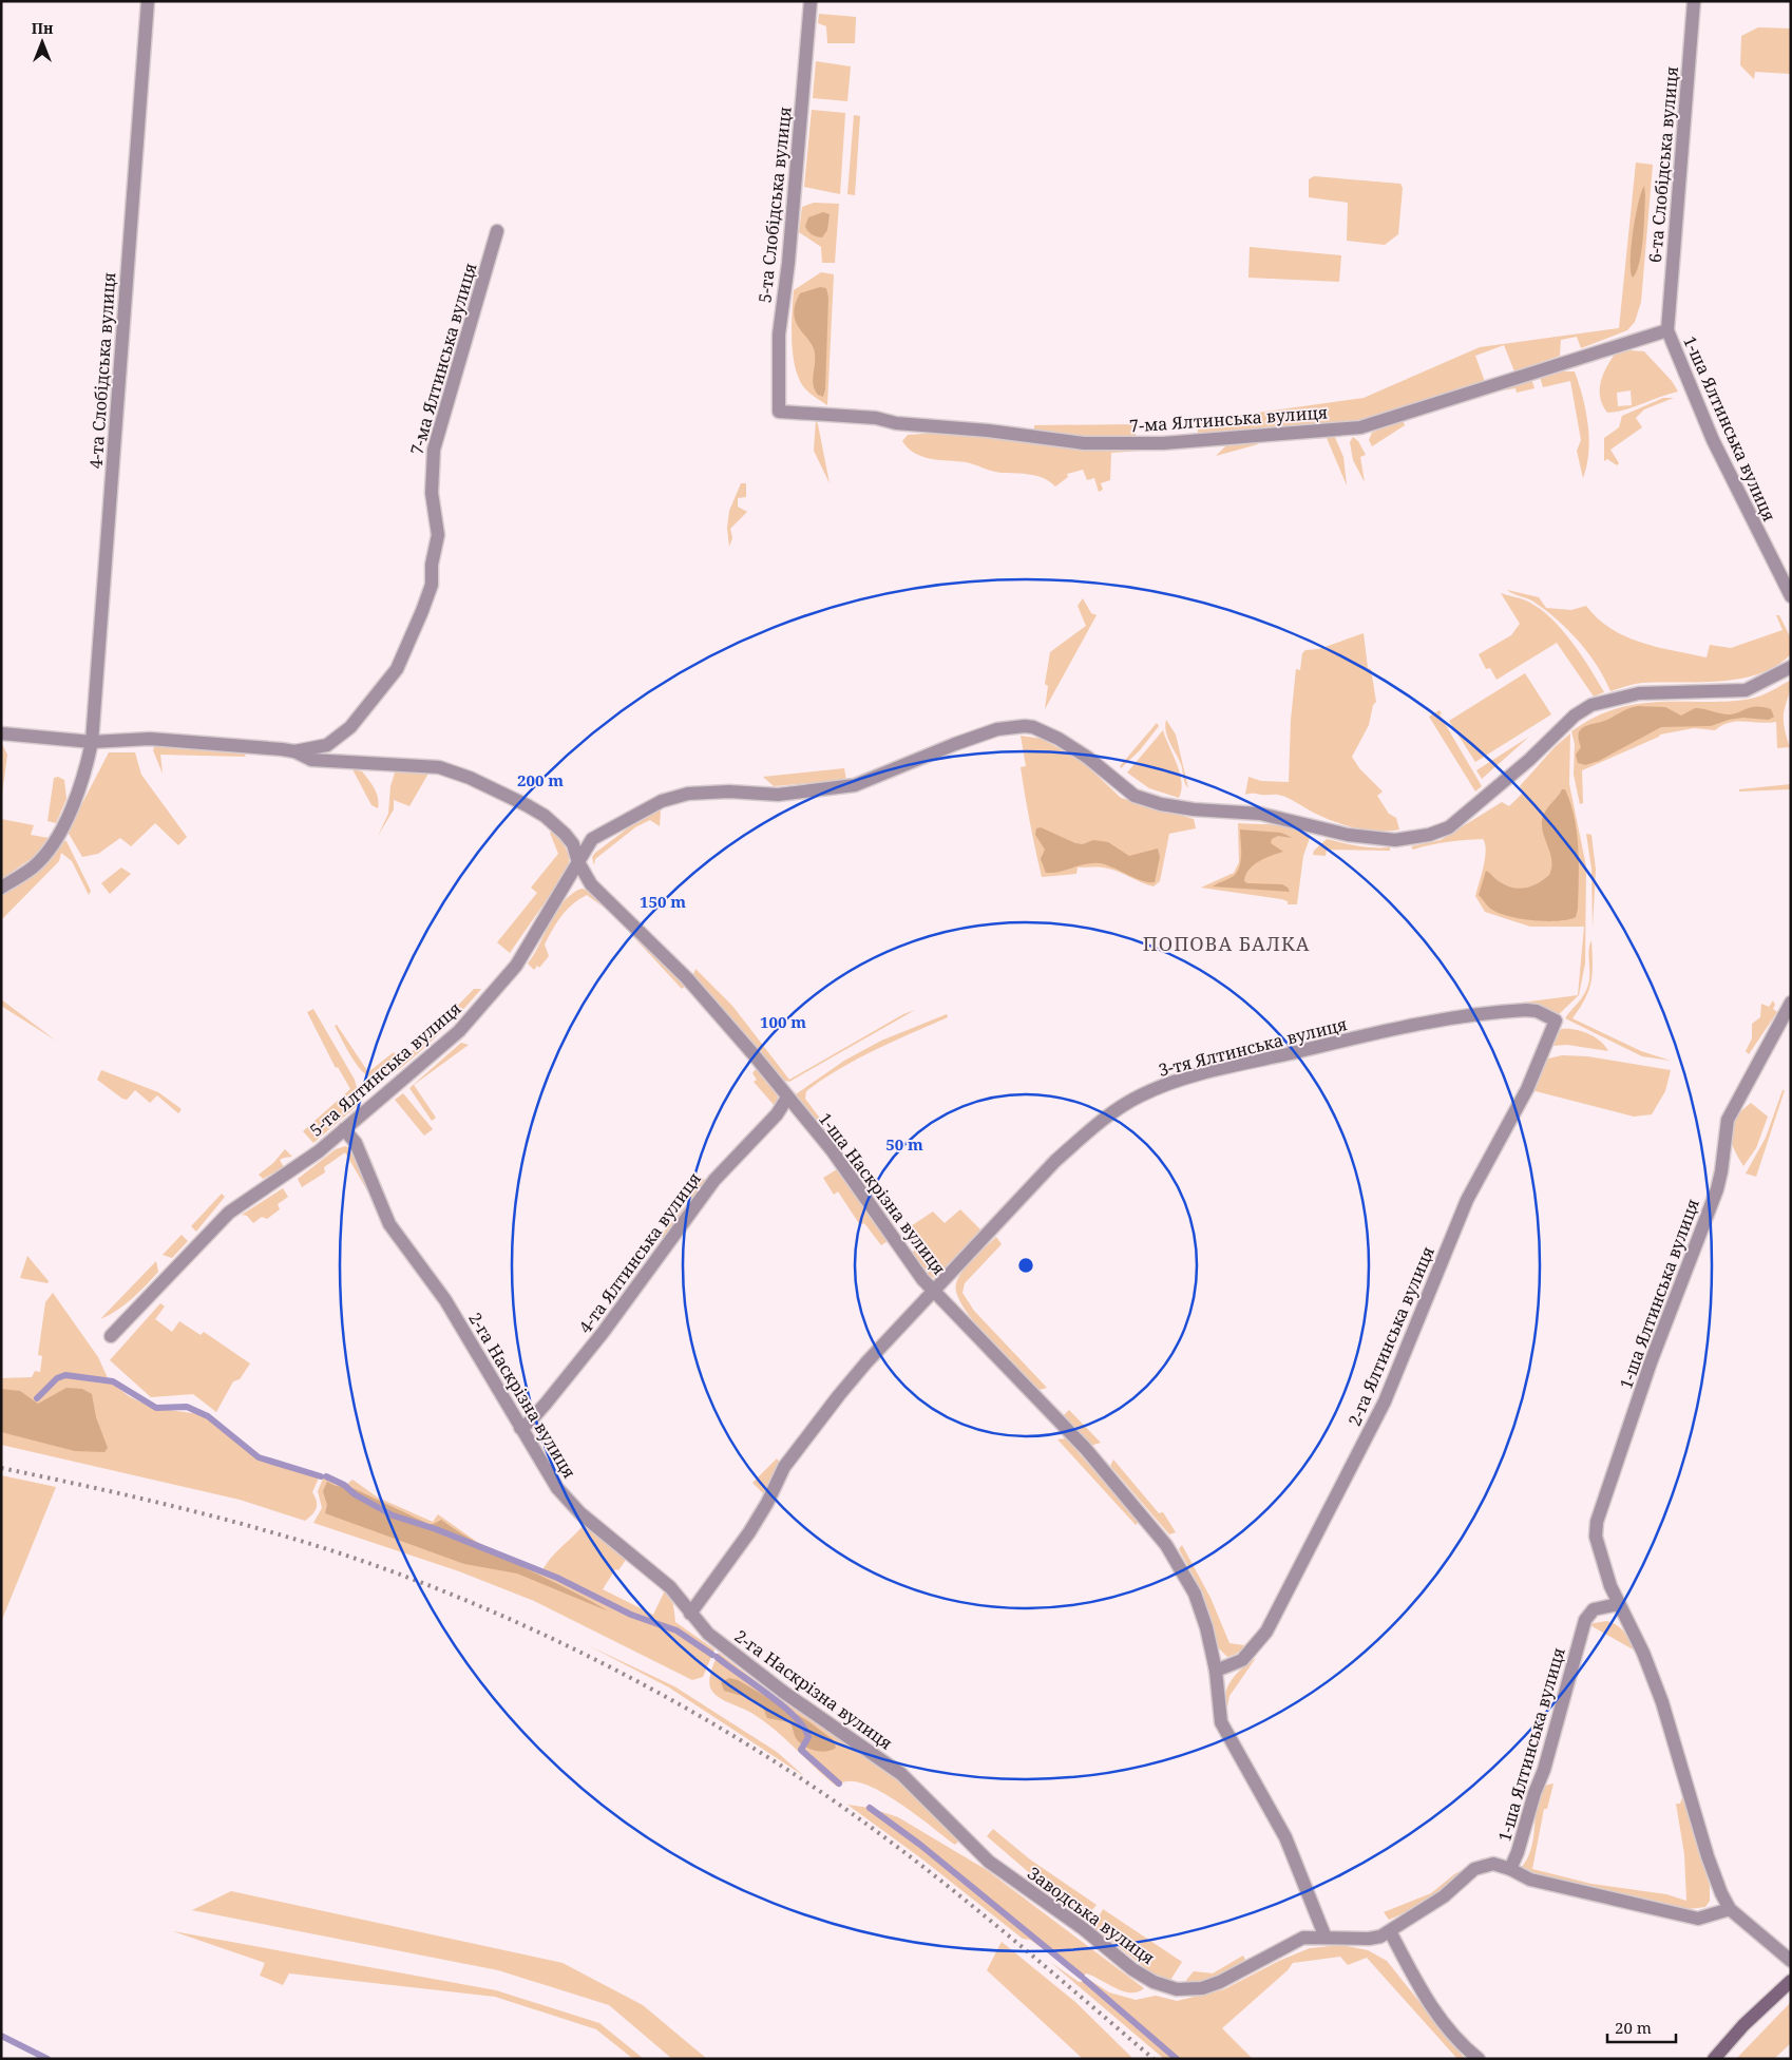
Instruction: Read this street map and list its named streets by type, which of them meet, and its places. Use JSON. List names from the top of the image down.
{
  "streets": {
    "street": [
      "6-та Слобідська вулиця",
      "5-та Слобідська вулиця",
      "7-ма Ялтинська вулиця",
      "4-та Слобідська вулиця",
      "1-ша Ялтинська вулиця",
      "3-тя Ялтинська вулиця",
      "5-та Ялтинська вулиця",
      "1-ша Наскрізна вулиця",
      "4-та Ялтинська вулиця",
      "2-га Ялтинська вулиця",
      "2-га Наскрізна вулиця",
      "Заводська вулиця"
    ]
  },
  "crossings": [
    ["6-та Слобідська вулиця", "7-ма Ялтинська вулиця"],
    ["6-та Слобідська вулиця", "1-ша Ялтинська вулиця"],
    ["5-та Слобідська вулиця", "7-ма Ялтинська вулиця"],
    ["7-ма Ялтинська вулиця", "1-ша Ялтинська вулиця"],
    ["7-ма Ялтинська вулиця", "1-ша Наскрізна вулиця"],
    ["4-та Слобідська вулиця", "1-ша Наскрізна вулиця"],
    ["1-ша Ялтинська вулиця", "Заводська вулиця"],
    ["3-тя Ялтинська вулиця", "1-ша Наскрізна вулиця"],
    ["3-тя Ялтинська вулиця", "2-га Ялтинська вулиця"],
    ["3-тя Ялтинська вулиця", "2-га Наскрізна вулиця"],
    ["5-та Ялтинська вулиця", "1-ша Наскрізна вулиця"],
    ["5-та Ялтинська вулиця", "2-га Наскрізна вулиця"],
    ["1-ша Наскрізна вулиця", "4-та Ялтинська вулиця"],
    ["1-ша Наскрізна вулиця", "2-га Ялтинська вулиця"],
    ["1-ша Наскрізна вулиця", "Заводська вулиця"],
    ["4-та Ялтинська вулиця", "2-га Наскрізна вулиця"],
    ["2-га Наскрізна вулиця", "Заводська вулиця"]
  ],
  "districts": ["ПОПОВА БАЛКА"],
  "scale_bar": "20 m",
  "north": "top",
  "rings": [
    "200 m",
    "150 m",
    "100 m",
    "50 m"
  ]
}
